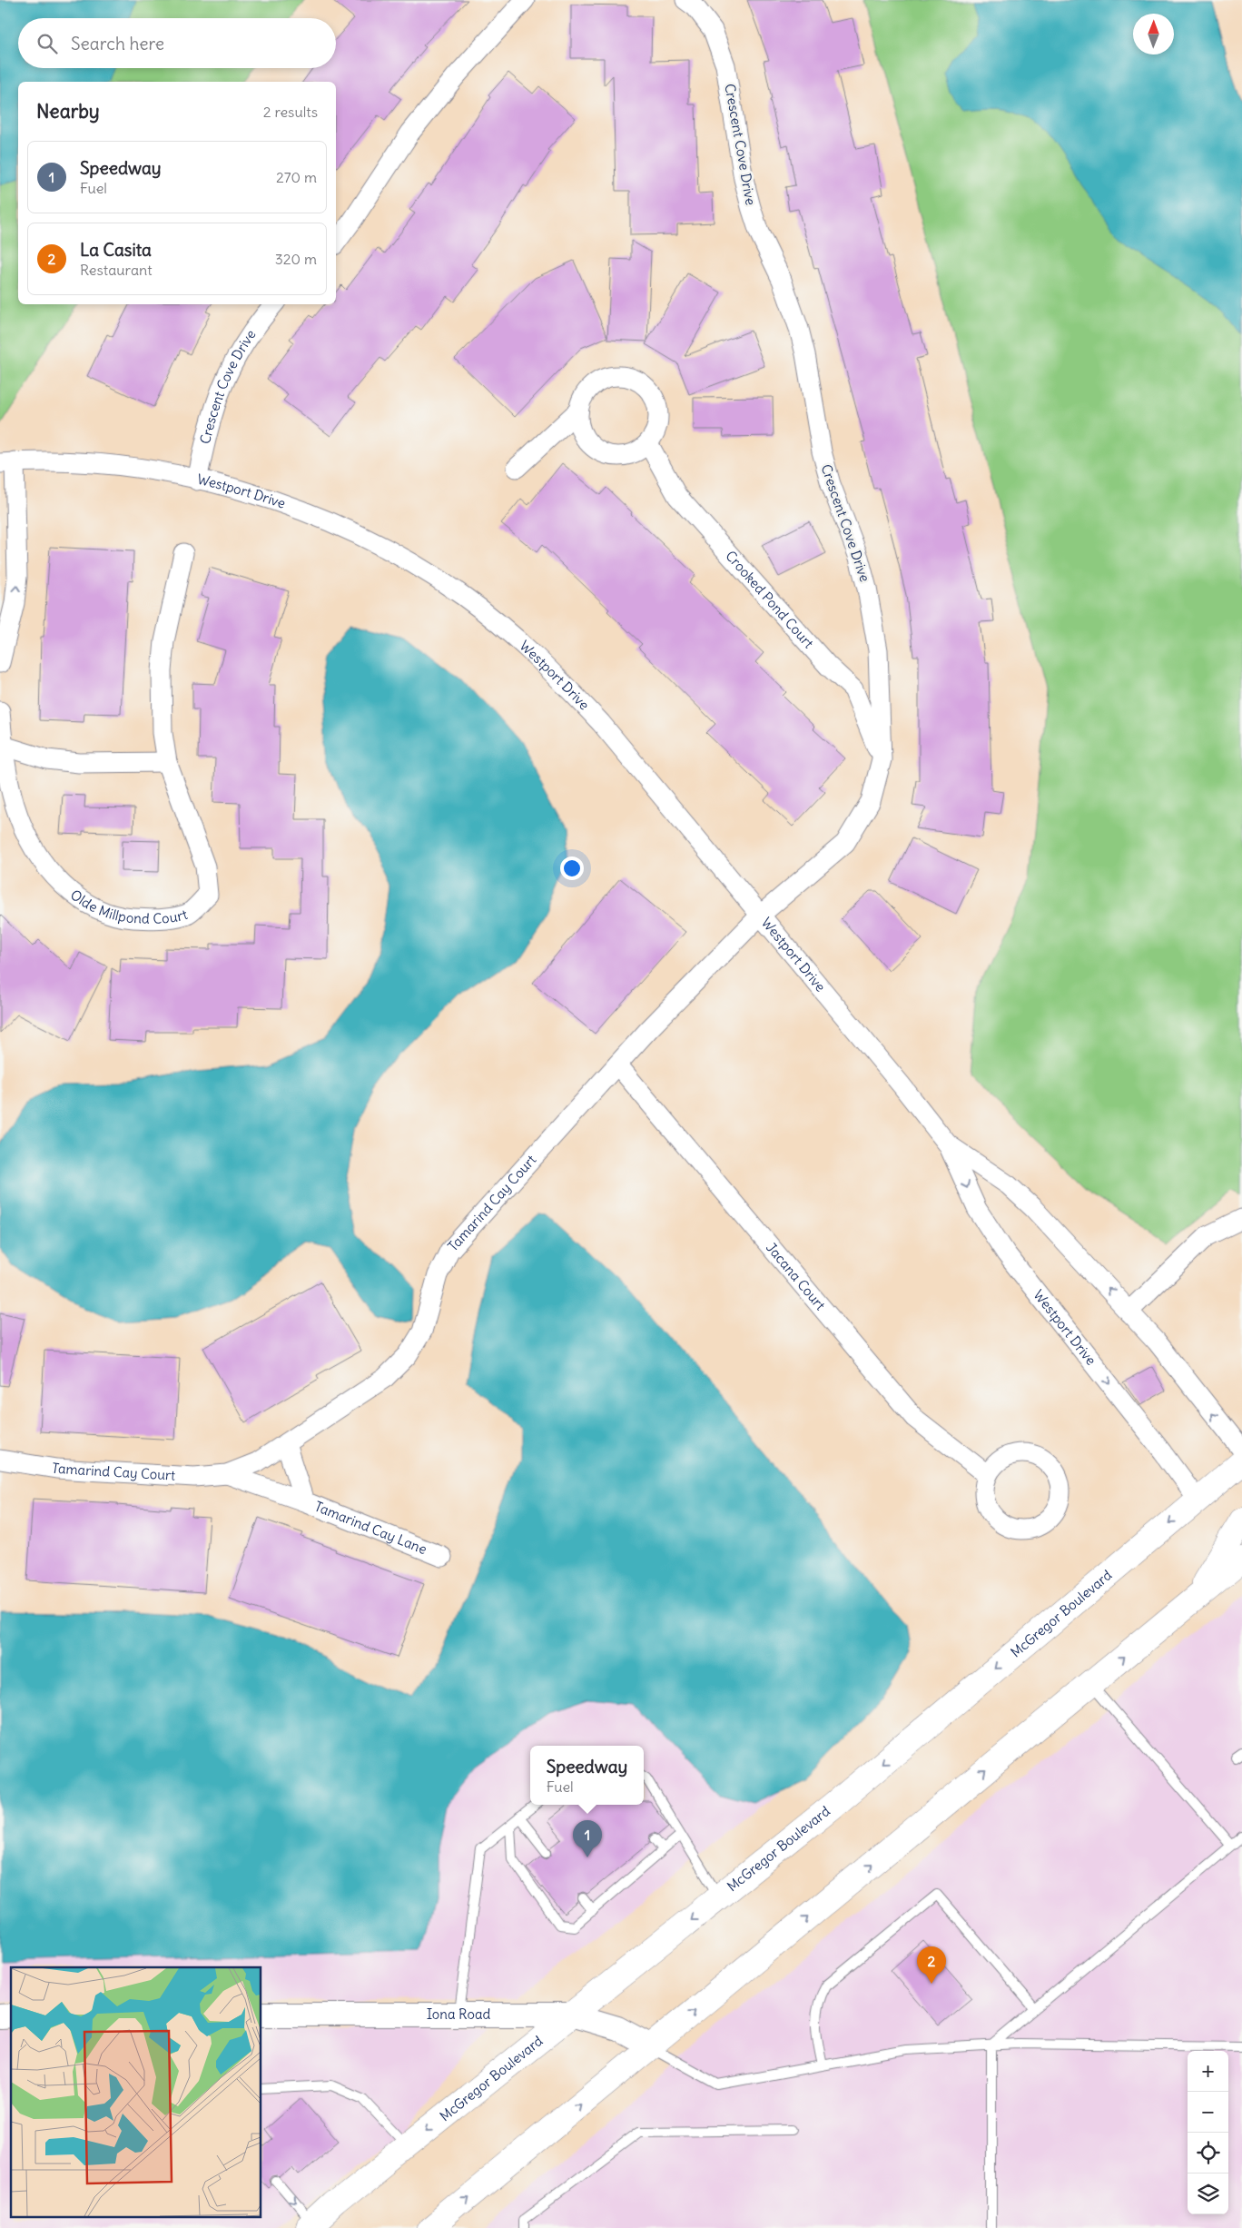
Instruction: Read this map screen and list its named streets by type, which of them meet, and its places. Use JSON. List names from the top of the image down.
{
  "streets": {
    "main road": ["McGregor Boulevard"],
    "street": [
      "Crescent Cove Drive",
      "Westport Drive",
      "Crooked Pond Court",
      "Olde Millpond Court",
      "Tamarind Cay Court",
      "Jacana Court",
      "Tamarind Cay Lane",
      "Iona Road"
    ]
  },
  "crossings": [
    ["Crescent Cove Drive", "Westport Drive"],
    ["Crescent Cove Drive", "Crooked Pond Court"],
    ["Crescent Cove Drive", "Tamarind Cay Court"],
    ["Westport Drive", "Tamarind Cay Court"],
    ["Westport Drive", "McGregor Boulevard"],
    ["Tamarind Cay Court", "Jacana Court"],
    ["Tamarind Cay Court", "Tamarind Cay Lane"],
    ["McGregor Boulevard", "Iona Road"]
  ],
  "north": "top",
  "page": {
    "search": "Search here",
    "heading": ["Nearby", "2 results"],
    "list": [
      {
        "mark": "1",
        "name": "Speedway",
        "note": "Fuel",
        "value": "270 m"
      },
      {
        "mark": "2",
        "name": "La Casita",
        "note": "Restaurant",
        "value": "320 m"
      }
    ],
    "popup": ["Speedway", "Fuel"],
    "pins": ["1", "2"],
    "map_buttons": ["+", "−"]
  }
}
